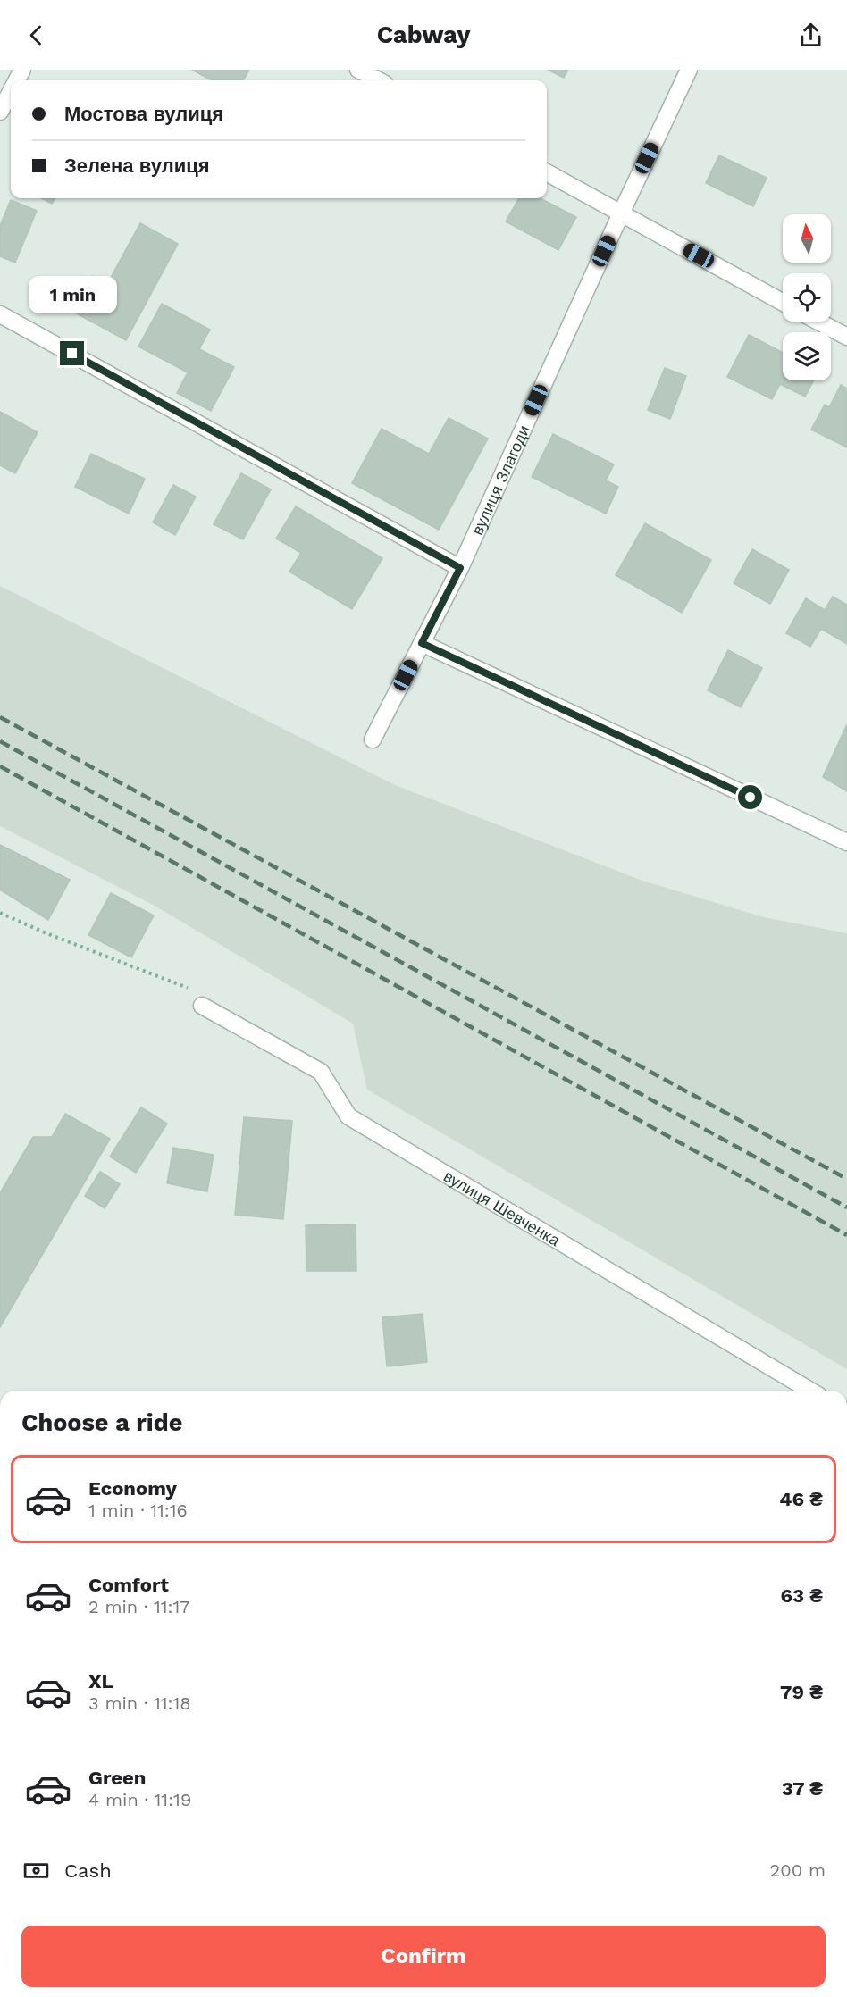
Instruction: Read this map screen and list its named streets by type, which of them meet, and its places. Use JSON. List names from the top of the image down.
{
  "streets": {
    "street": ["вулиця Злагоди", "вулиця Шевченка"]
  },
  "north": "top",
  "page": {
    "header": "Cabway",
    "banner": ["Мостова вулиця", "Зелена вулиця"],
    "bubble": "1 min",
    "heading": "Choose a ride",
    "list": [
      {
        "name": "Economy",
        "note": "1 min · 11:16",
        "value": "46 ₴"
      },
      {
        "name": "Comfort",
        "note": "2 min · 11:17",
        "value": "63 ₴"
      },
      {
        "name": "XL",
        "note": "3 min · 11:18",
        "value": "79 ₴"
      },
      {
        "name": "Green",
        "note": "4 min · 11:19",
        "value": "37 ₴"
      }
    ],
    "pay": ["Cash", "200 m"],
    "buttons": "Confirm"
  }
}
